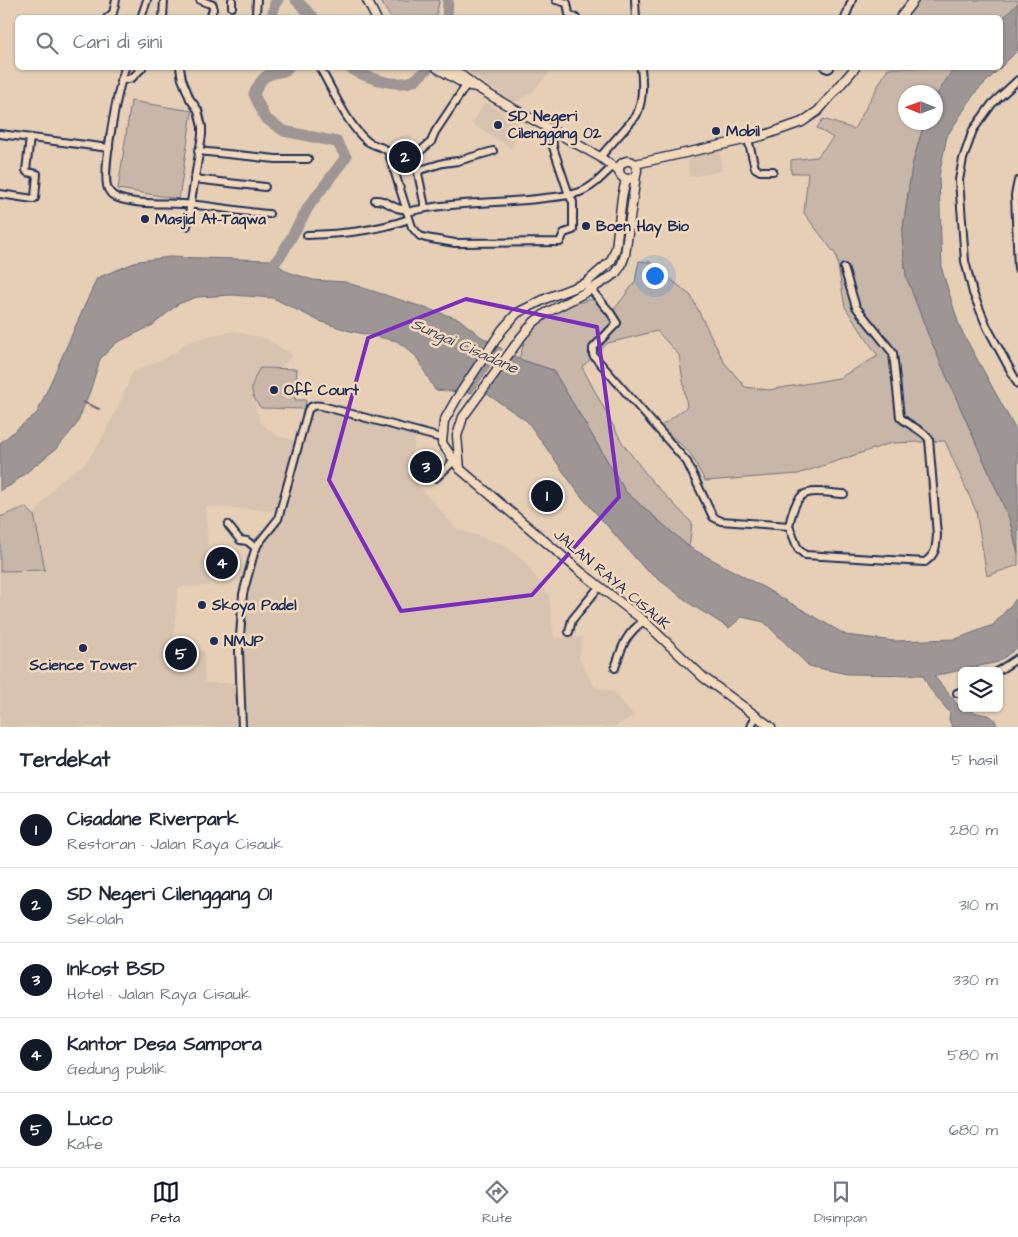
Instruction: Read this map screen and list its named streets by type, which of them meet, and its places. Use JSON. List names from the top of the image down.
{
  "streets": {
    "main road": ["JALAN RAYA CISAUK"]
  },
  "water": ["Sungai Cisadane"],
  "places": [
    "SD Negeri Cilenggang 02",
    "Mobil",
    "Masjid At-Taqwa",
    "Boen Hay Bio",
    "Off Court",
    "Skoya Padel",
    "NMJP",
    "Science Tower"
  ],
  "north": "left",
  "page": {
    "search": "Cari di sini",
    "pins": [
      "2",
      "3",
      "1",
      "4",
      "5"
    ],
    "heading": ["Terdekat", "5 hasil"],
    "list": [
      {
        "mark": "1",
        "name": "Cisadane Riverpark",
        "note": "Restoran · Jalan Raya Cisauk",
        "value": "280 m"
      },
      {
        "mark": "2",
        "name": "SD Negeri Cilenggang 01",
        "note": "Sekolah",
        "value": "310 m"
      },
      {
        "mark": "3",
        "name": "Inkost BSD",
        "note": "Hotel · Jalan Raya Cisauk",
        "value": "330 m"
      },
      {
        "mark": "4",
        "name": "Kantor Desa Sampora",
        "note": "Gedung publik",
        "value": "580 m"
      },
      {
        "mark": "5",
        "name": "Luco",
        "note": "Kafe",
        "value": "680 m"
      }
    ],
    "nav": ["Peta", "Rute", "Disimpan"]
  }
}
